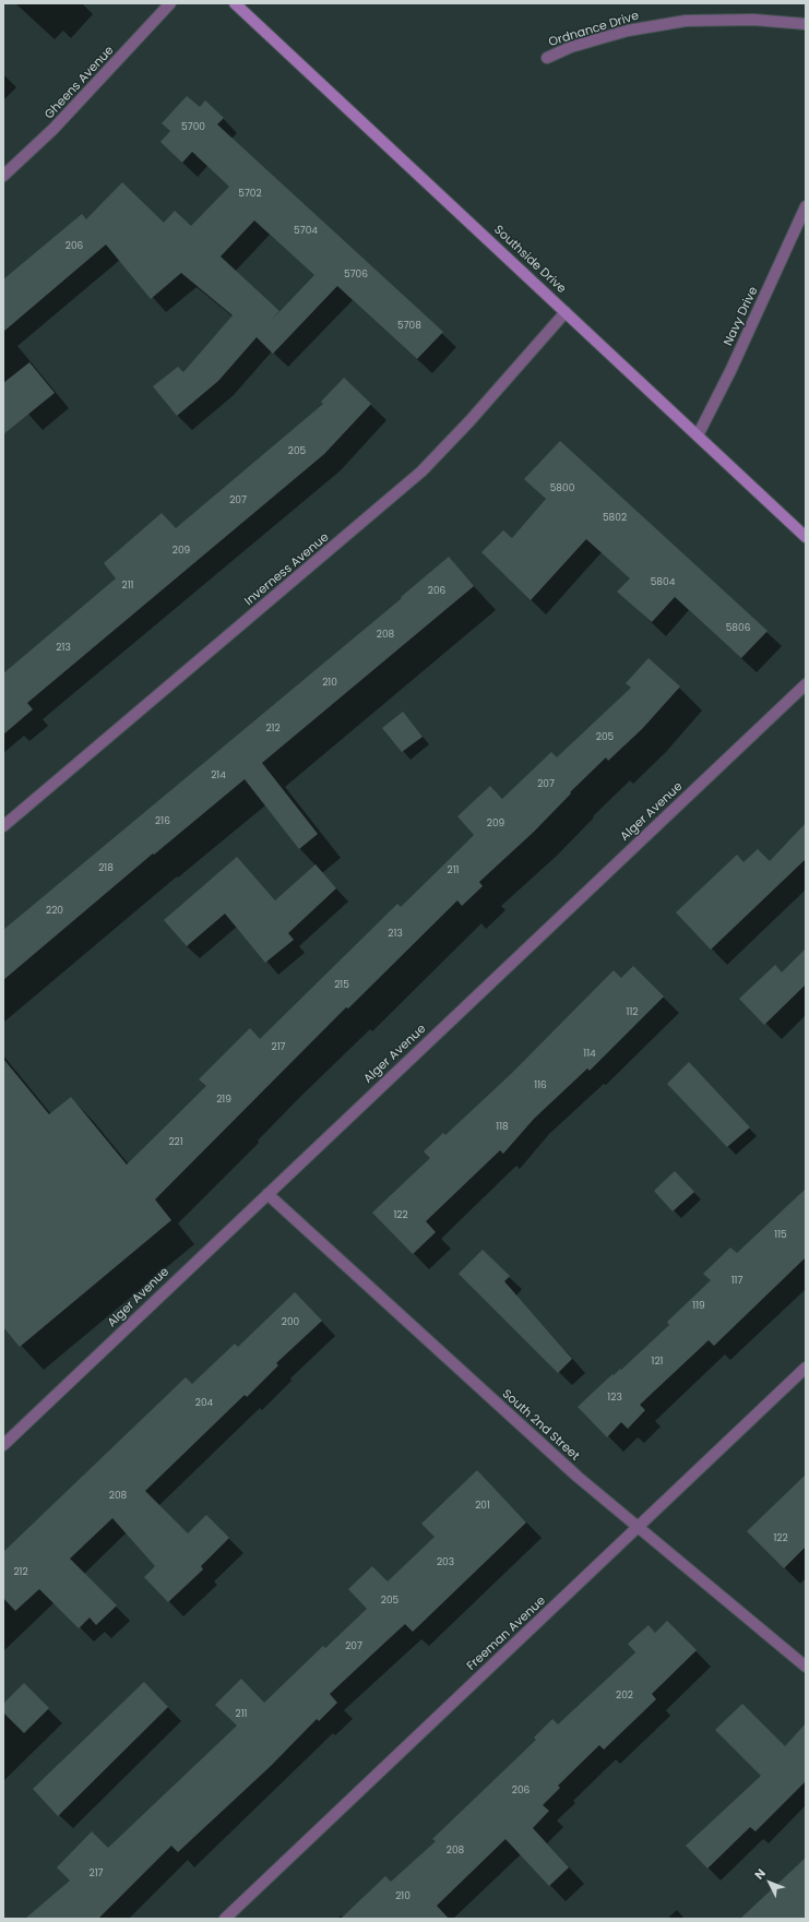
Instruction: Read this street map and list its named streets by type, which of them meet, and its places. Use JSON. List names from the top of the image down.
{
  "streets": {
    "main road": ["Southside Drive"],
    "street": [
      "Ordnance Drive",
      "Gheens Avenue",
      "Navy Drive",
      "Inverness Avenue",
      "Alger Avenue",
      "South 2nd Street",
      "Freeman Avenue"
    ]
  },
  "crossings": [
    ["Southside Drive", "Navy Drive"],
    ["Southside Drive", "Inverness Avenue"],
    ["Alger Avenue", "South 2nd Street"],
    ["South 2nd Street", "Freeman Avenue"]
  ],
  "house_numbers": [
    "5700",
    "5702",
    "5704",
    "206",
    "5706",
    "5708",
    "205",
    "5800",
    "207",
    "5802",
    "209",
    "5804",
    "211",
    "206",
    "5806",
    "208",
    "213",
    "210",
    "212",
    "205",
    "214",
    "207",
    "216",
    "209",
    "218",
    "211",
    "220",
    "213",
    "215",
    "112",
    "217",
    "114",
    "116",
    "219",
    "118",
    "221",
    "122",
    "115",
    "117",
    "119",
    "200",
    "121",
    "123",
    "204",
    "208",
    "201",
    "122",
    "203",
    "212",
    "205",
    "207",
    "202",
    "211",
    "206",
    "208",
    "217",
    "210"
  ],
  "north": "top left"
}
